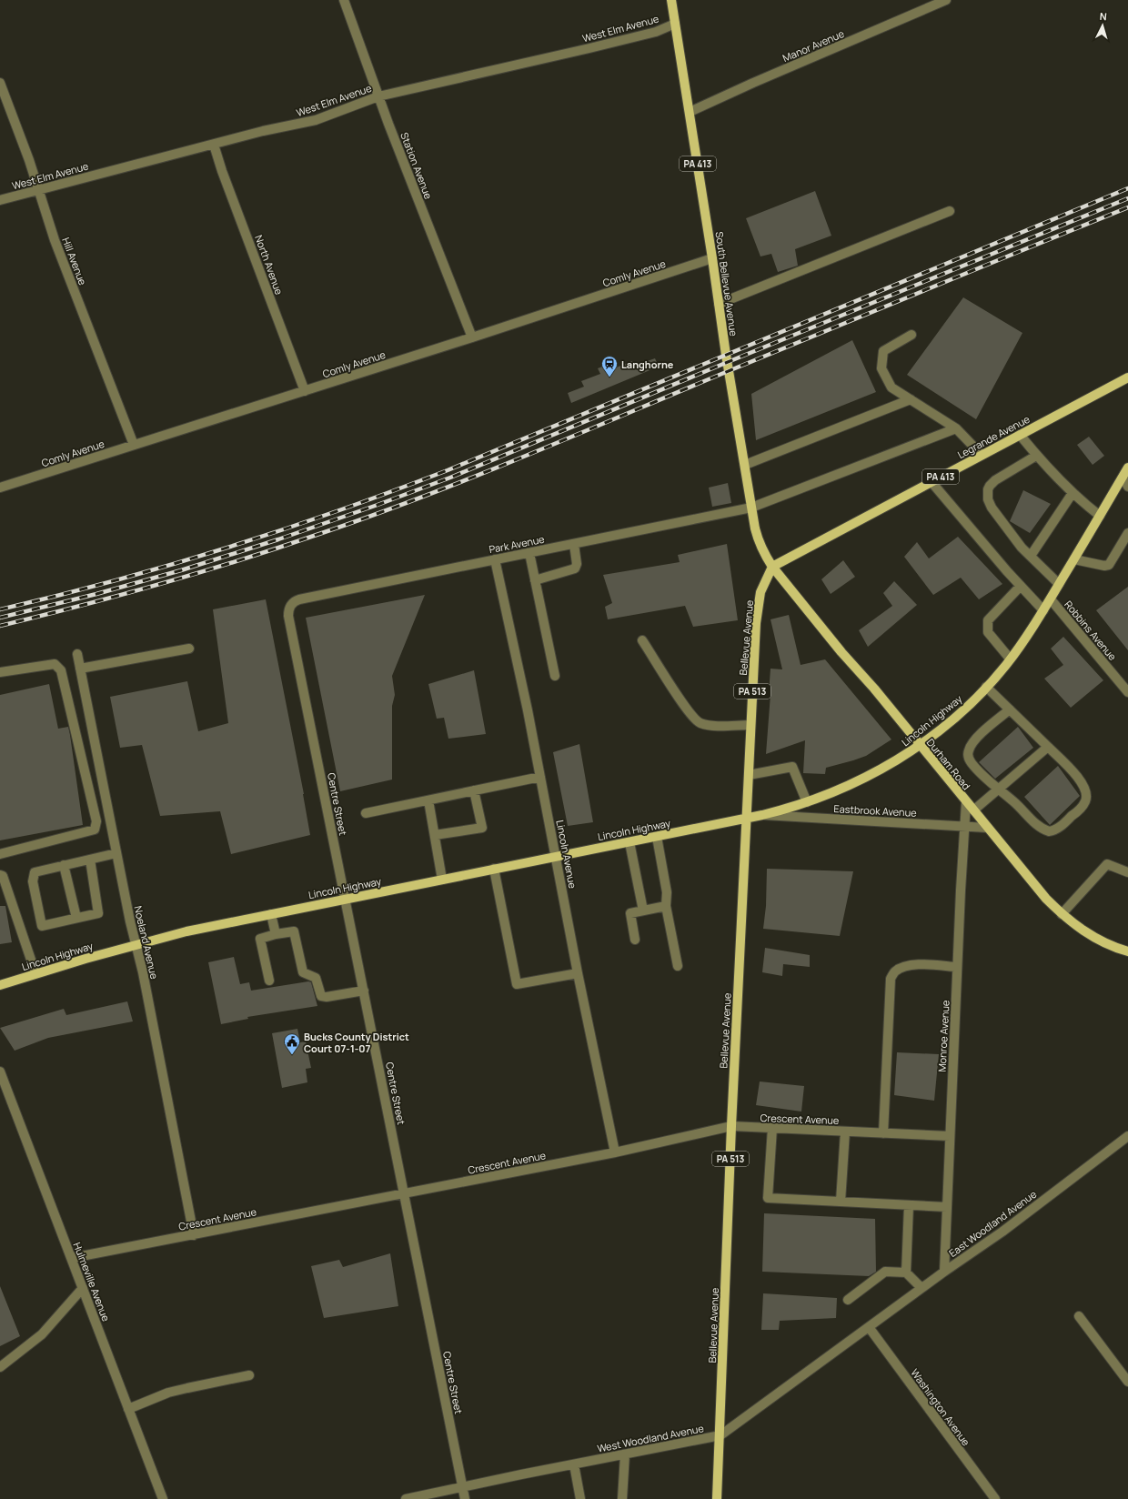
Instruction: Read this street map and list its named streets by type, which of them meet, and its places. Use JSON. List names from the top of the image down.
{
  "streets": {
    "main road": [
      "PA 413",
      "South Bellevue Avenue",
      "Legrande Avenue",
      "Bellevue Avenue",
      "PA 513",
      "Lincoln Highway",
      "Durham Road"
    ],
    "street": [
      "West Elm Avenue",
      "Manor Avenue",
      "Station Avenue",
      "Hill Avenue",
      "North Avenue",
      "Comly Avenue",
      "Park Avenue",
      "Robbins Avenue",
      "Centre Street",
      "Eastbrook Avenue",
      "Lincoln Avenue",
      "Noeland Avenue",
      "Monroe Avenue",
      "Crescent Avenue",
      "East Woodland Avenue",
      "Hulmeville Avenue",
      "Washington Avenue",
      "West Woodland Avenue"
    ]
  },
  "crossings": [
    ["West Elm Avenue", "Station Avenue"],
    ["West Elm Avenue", "Hill Avenue"],
    ["West Elm Avenue", "North Avenue"],
    ["West Elm Avenue", "South Bellevue Avenue"],
    ["Manor Avenue", "South Bellevue Avenue"],
    ["Station Avenue", "Comly Avenue"],
    ["Hill Avenue", "Comly Avenue"],
    ["North Avenue", "Comly Avenue"],
    ["Comly Avenue", "South Bellevue Avenue"],
    ["South Bellevue Avenue", "Legrande Avenue"],
    ["South Bellevue Avenue", "Park Avenue"],
    ["South Bellevue Avenue", "Bellevue Avenue"],
    ["South Bellevue Avenue", "Durham Road"],
    ["Legrande Avenue", "Bellevue Avenue"],
    ["Legrande Avenue", "Durham Road"],
    ["Park Avenue", "Centre Street"],
    ["Park Avenue", "Lincoln Avenue"],
    ["Robbins Avenue", "Lincoln Highway"],
    ["Bellevue Avenue", "Lincoln Highway"],
    ["Bellevue Avenue", "Durham Road"],
    ["Bellevue Avenue", "Crescent Avenue"],
    ["Bellevue Avenue", "West Woodland Avenue"],
    ["Lincoln Highway", "Durham Road"],
    ["Lincoln Highway", "Centre Street"],
    ["Lincoln Highway", "Eastbrook Avenue"],
    ["Lincoln Highway", "Lincoln Avenue"],
    ["Lincoln Highway", "Noeland Avenue"],
    ["Durham Road", "Eastbrook Avenue"],
    ["Durham Road", "Monroe Avenue"],
    ["Centre Street", "Crescent Avenue"],
    ["Centre Street", "West Woodland Avenue"],
    ["Eastbrook Avenue", "Monroe Avenue"],
    ["Lincoln Avenue", "Crescent Avenue"],
    ["Noeland Avenue", "Crescent Avenue"],
    ["Monroe Avenue", "Crescent Avenue"],
    ["Monroe Avenue", "East Woodland Avenue"],
    ["Crescent Avenue", "Hulmeville Avenue"],
    ["East Woodland Avenue", "Washington Avenue"],
    ["East Woodland Avenue", "West Woodland Avenue"],
    ["Washington Avenue", "West Woodland Avenue"]
  ],
  "places": {
    "station": ["Langhorne"],
    "public building": ["Bucks County District Court 07-1-07"]
  },
  "north": "top"
}
